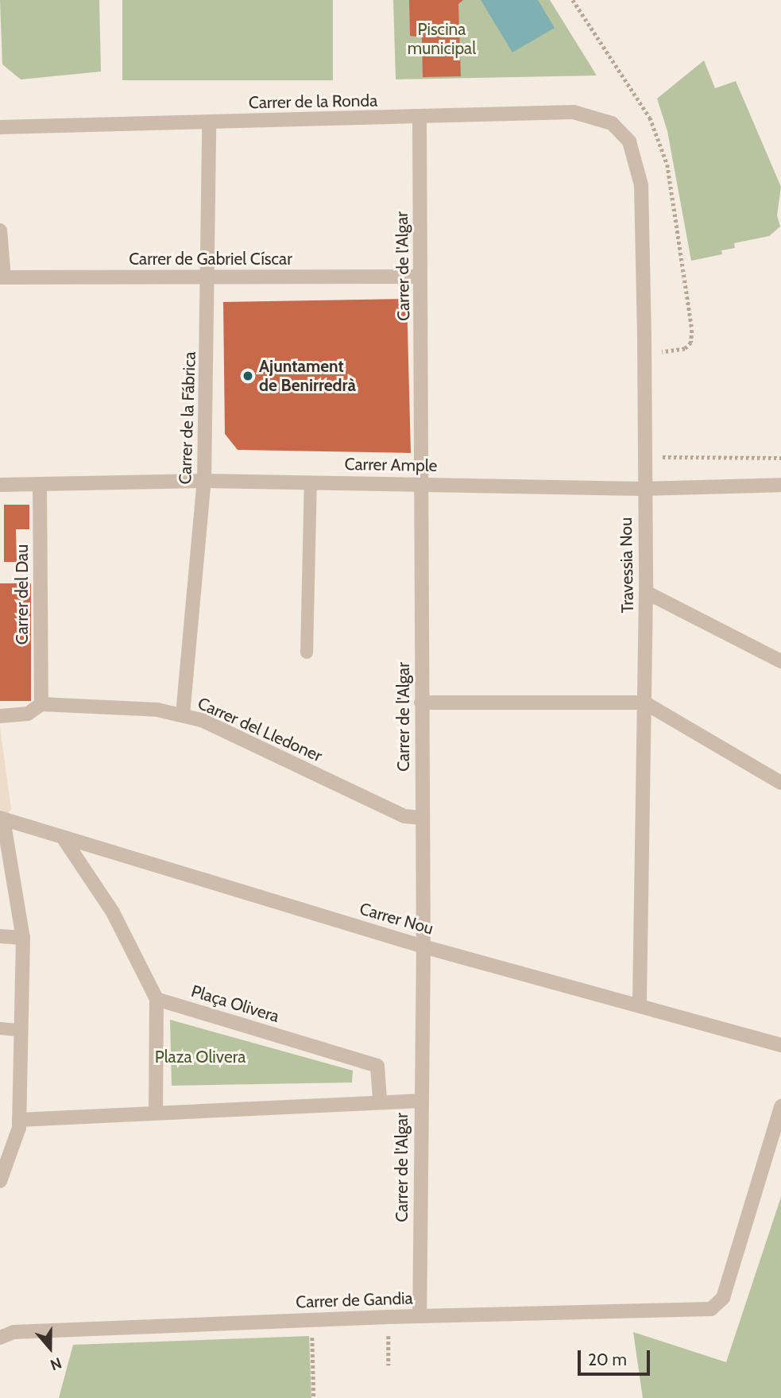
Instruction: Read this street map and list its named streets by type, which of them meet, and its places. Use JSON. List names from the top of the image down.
{
  "streets": {
    "street": [
      "Carrer de la Ronda",
      "Carrer de Gabriel Císcar",
      "Carrer de l'Algar",
      "Carrer de la Fábrica",
      "Carrer Ample",
      "Travessia Nou",
      "Carrer del Dau",
      "Carrer del Lledoner",
      "Carrer Nou",
      "Plaça Olivera",
      "Carrer de Gandia"
    ]
  },
  "crossings": [
    ["Carrer de la Ronda", "Carrer de l'Algar"],
    ["Carrer de la Ronda", "Carrer de la Fábrica"],
    ["Carrer de la Ronda", "Travessia Nou"],
    ["Carrer de Gabriel Císcar", "Carrer de l'Algar"],
    ["Carrer de Gabriel Císcar", "Carrer de la Fábrica"],
    ["Carrer de l'Algar", "Carrer Ample"],
    ["Carrer de l'Algar", "Carrer del Lledoner"],
    ["Carrer de l'Algar", "Carrer Nou"],
    ["Carrer de l'Algar", "Carrer de Gandia"],
    ["Carrer de la Fábrica", "Carrer Ample"],
    ["Carrer de la Fábrica", "Carrer del Lledoner"],
    ["Carrer Ample", "Travessia Nou"],
    ["Carrer Ample", "Carrer del Dau"],
    ["Travessia Nou", "Carrer Nou"],
    ["Carrer del Dau", "Carrer del Lledoner"]
  ],
  "parks": ["Piscina municipal", "Plaza Olivera"],
  "places": ["Ajuntament de Benirredrà"],
  "scale_bar": "20 m",
  "north": "bottom"
}
